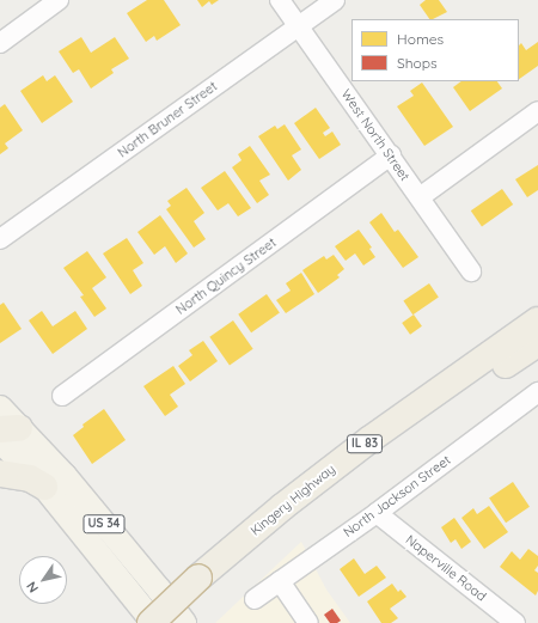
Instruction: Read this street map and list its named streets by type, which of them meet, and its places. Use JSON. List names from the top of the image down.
{
  "streets": {
    "highway": ["IL 83", "Kingery Highway"],
    "main road": ["US 34"],
    "street": [
      "North Bruner Street",
      "West North Street",
      "North Quincy Street",
      "North Jackson Street",
      "Naperville Road"
    ]
  },
  "crossings": [
    ["North Bruner Street", "West North Street"],
    ["West North Street", "North Quincy Street"],
    ["North Jackson Street", "Naperville Road"]
  ],
  "legend": ["Homes", "Shops"],
  "north": "bottom left"
}
